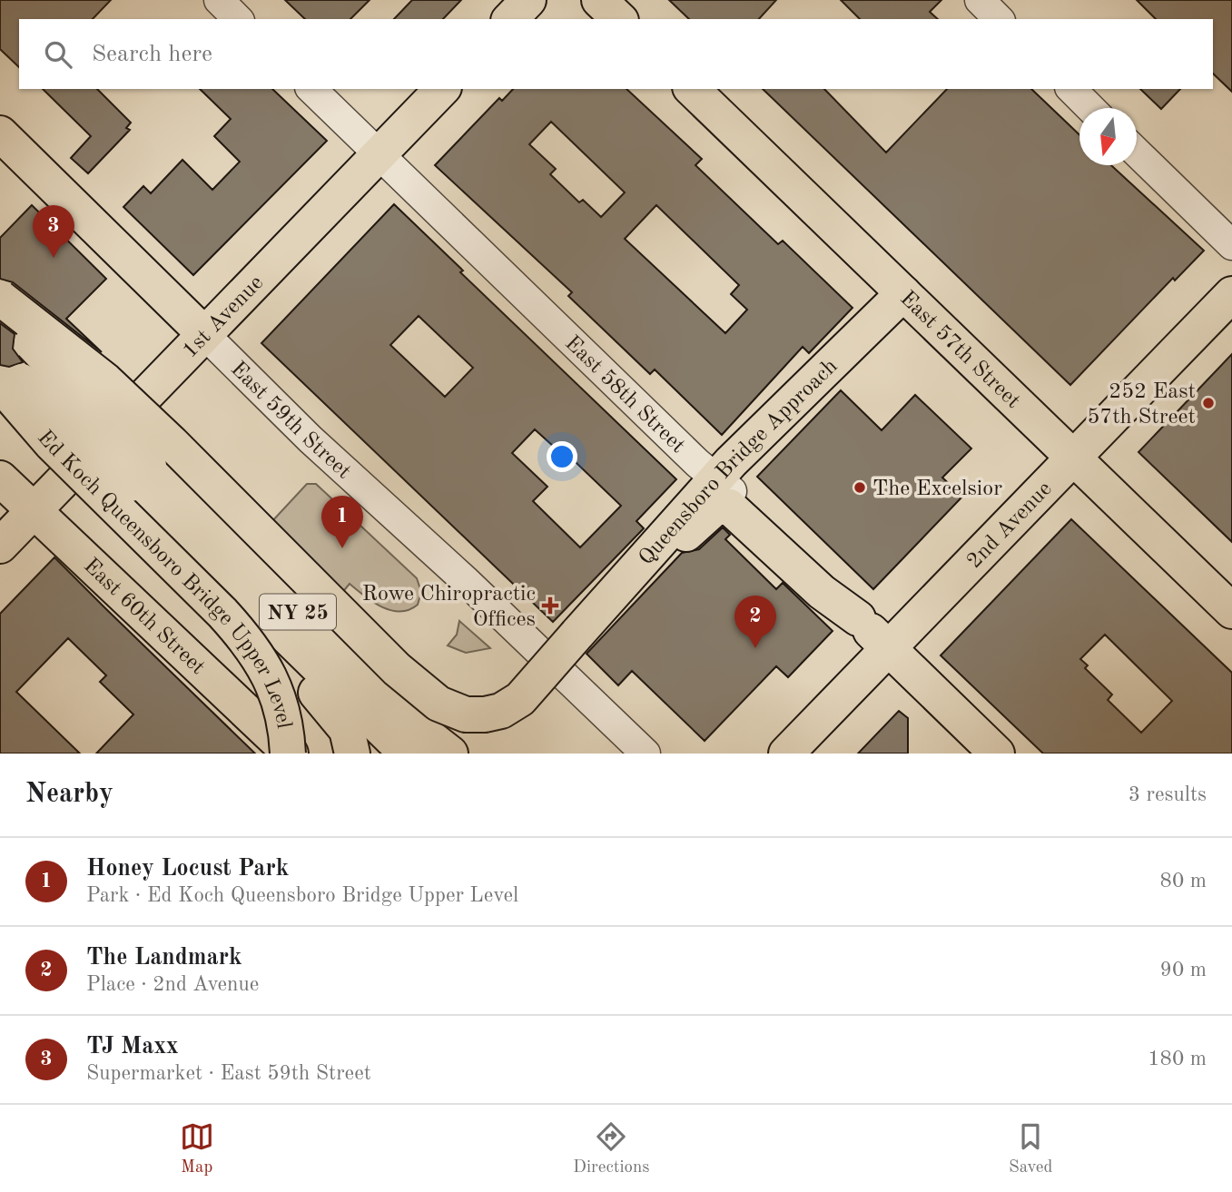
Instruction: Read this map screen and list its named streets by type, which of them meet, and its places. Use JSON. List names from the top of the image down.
{
  "streets": {
    "main road": [
      "1st Avenue",
      "East 57th Street",
      "East 58th Street",
      "East 59th Street",
      "Queensboro Bridge Approach",
      "2nd Avenue",
      "Ed Koch Queensboro Bridge Upper Level",
      "NY 25",
      "East 60th Street"
    ]
  },
  "crossings": [
    ["1st Avenue", "East 58th Street"],
    ["1st Avenue", "East 59th Street"],
    ["1st Avenue", "East 60th Street"],
    ["East 57th Street", "Queensboro Bridge Approach"],
    ["East 57th Street", "2nd Avenue"],
    ["East 58th Street", "Queensboro Bridge Approach"],
    ["East 58th Street", "2nd Avenue"],
    ["Ed Koch Queensboro Bridge Upper Level", "East 60th Street"]
  ],
  "places": {
    "other": ["252 East 57th Street", "The Excelsior"],
    "health": ["Rowe Chiropractic Offices"]
  },
  "north": "bottom",
  "page": {
    "search": "Search here",
    "pins": ["3", "1", "2"],
    "heading": ["Nearby", "3 results"],
    "list": [
      {
        "mark": "1",
        "name": "Honey Locust Park",
        "note": "Park · Ed Koch Queensboro Bridge Upper Level",
        "value": "80 m"
      },
      {
        "mark": "2",
        "name": "The Landmark",
        "note": "Place · 2nd Avenue",
        "value": "90 m"
      },
      {
        "mark": "3",
        "name": "TJ Maxx",
        "note": "Supermarket · East 59th Street",
        "value": "180 m"
      }
    ],
    "nav": ["Map", "Directions", "Saved"]
  }
}
